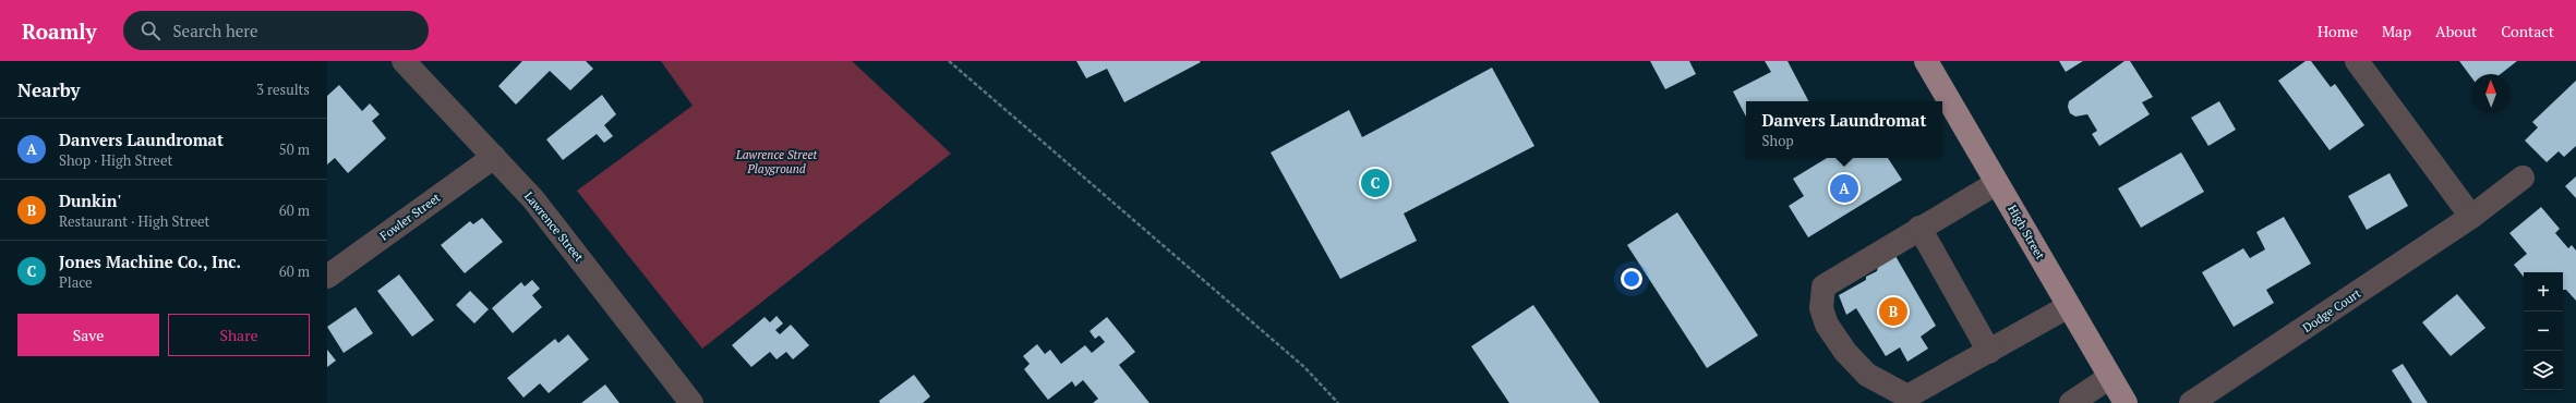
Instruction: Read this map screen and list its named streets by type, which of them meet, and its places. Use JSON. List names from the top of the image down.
{
  "streets": {
    "main road": ["High Street"],
    "street": ["Fowler Street", "Lawrence Street", "Dodge Court"]
  },
  "crossings": [
    ["Fowler Street", "Lawrence Street"]
  ],
  "parks": ["Lawrence Street Playground"],
  "north": "top",
  "page": {
    "header": "Roamly",
    "search": "Search here",
    "nav": [
      "Home",
      "Map",
      "About",
      "Contact"
    ],
    "heading": ["Nearby", "3 results"],
    "popup": ["Danvers Laundromat", "Shop"],
    "list": [
      {
        "mark": "A",
        "name": "Danvers Laundromat",
        "note": "Shop · High Street",
        "value": "50 m"
      },
      {
        "mark": "B",
        "name": "Dunkin'",
        "note": "Restaurant · High Street",
        "value": "60 m"
      },
      {
        "mark": "C",
        "name": "Jones Machine Co., Inc.",
        "note": "Place",
        "value": "60 m"
      }
    ],
    "pins": ["C", "A", "B"],
    "map_buttons": ["+", "−"],
    "buttons": ["Save", "Share"]
  }
}
